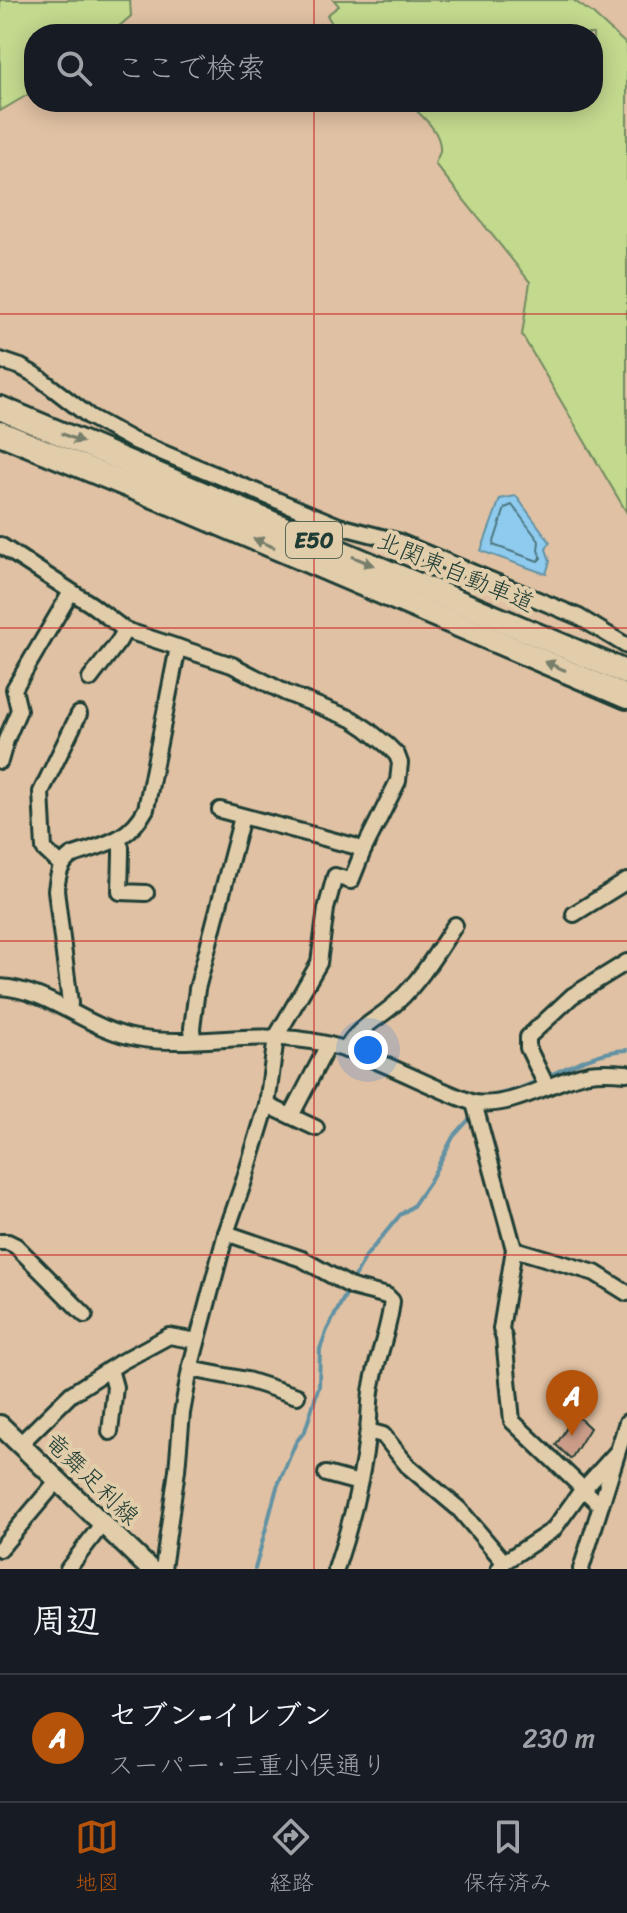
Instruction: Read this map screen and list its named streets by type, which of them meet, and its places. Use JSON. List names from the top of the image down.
{
  "streets": {
    "highway": ["E50", "北関東自動車道"],
    "main road": ["竜舞足利線"]
  },
  "page": {
    "search": "ここで検索",
    "pins": "A",
    "heading": "周辺",
    "list": [
      {
        "mark": "A",
        "name": "セブン-イレブン",
        "note": "スーパー · 三重小俣通り",
        "value": "230 m"
      }
    ],
    "nav": ["地図", "経路", "保存済み"]
  }
}
